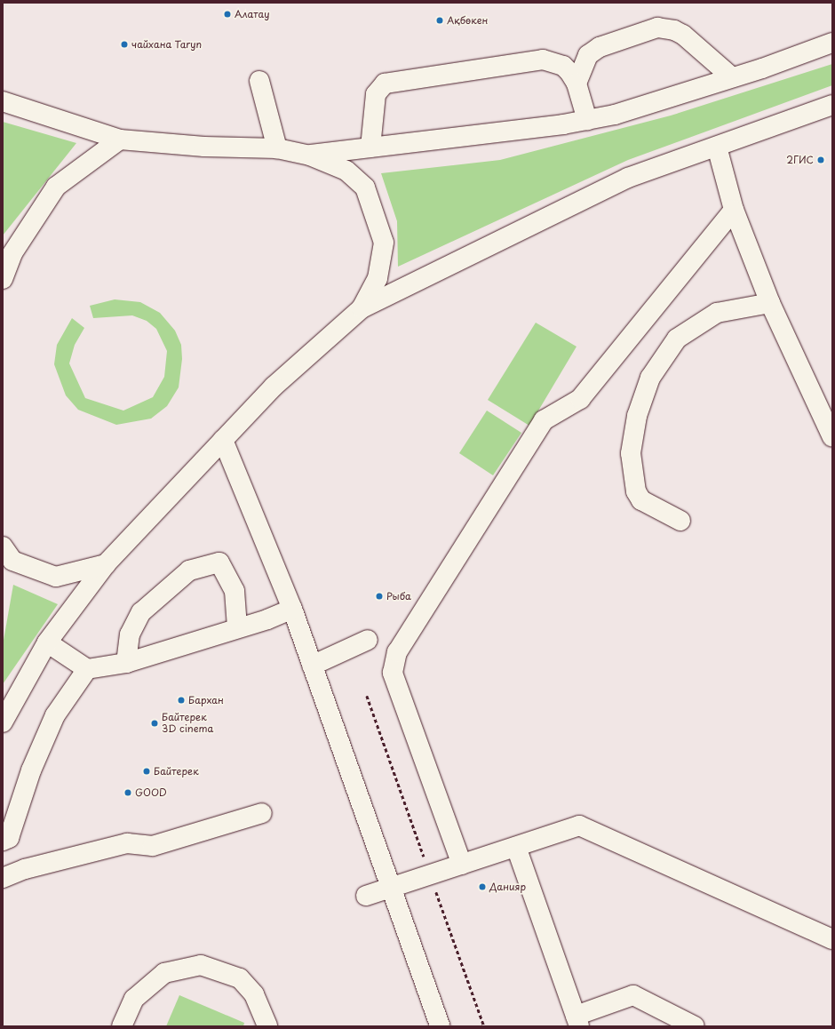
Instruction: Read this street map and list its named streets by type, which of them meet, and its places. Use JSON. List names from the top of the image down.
{
  "places": [
    "Алатау",
    "Ақбөкен",
    "чайхана Taryn",
    "2ГИС",
    "Рыба",
    "Бархан",
    "Байтерек 3D cinema",
    "Байтерек",
    "GOOD",
    "Данияр"
  ]
}
